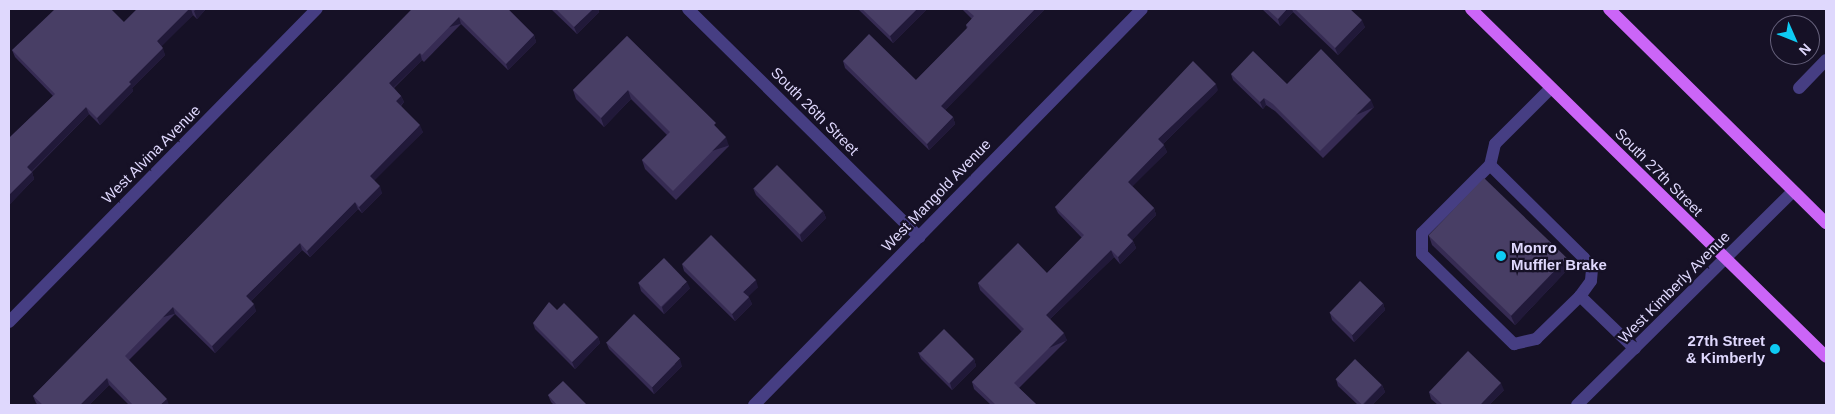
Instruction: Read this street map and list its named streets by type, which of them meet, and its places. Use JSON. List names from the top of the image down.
{
  "streets": {
    "main road": ["South 27th Street"],
    "street": [
      "South 26th Street",
      "West Alvina Avenue",
      "West Mangold Avenue",
      "West Kimberly Avenue"
    ]
  },
  "crossings": [
    ["South 26th Street", "West Mangold Avenue"],
    ["South 27th Street", "West Kimberly Avenue"]
  ],
  "places": ["Monro Muffler Brake", "27th Street & Kimberly"],
  "north": "bottom right"
}
